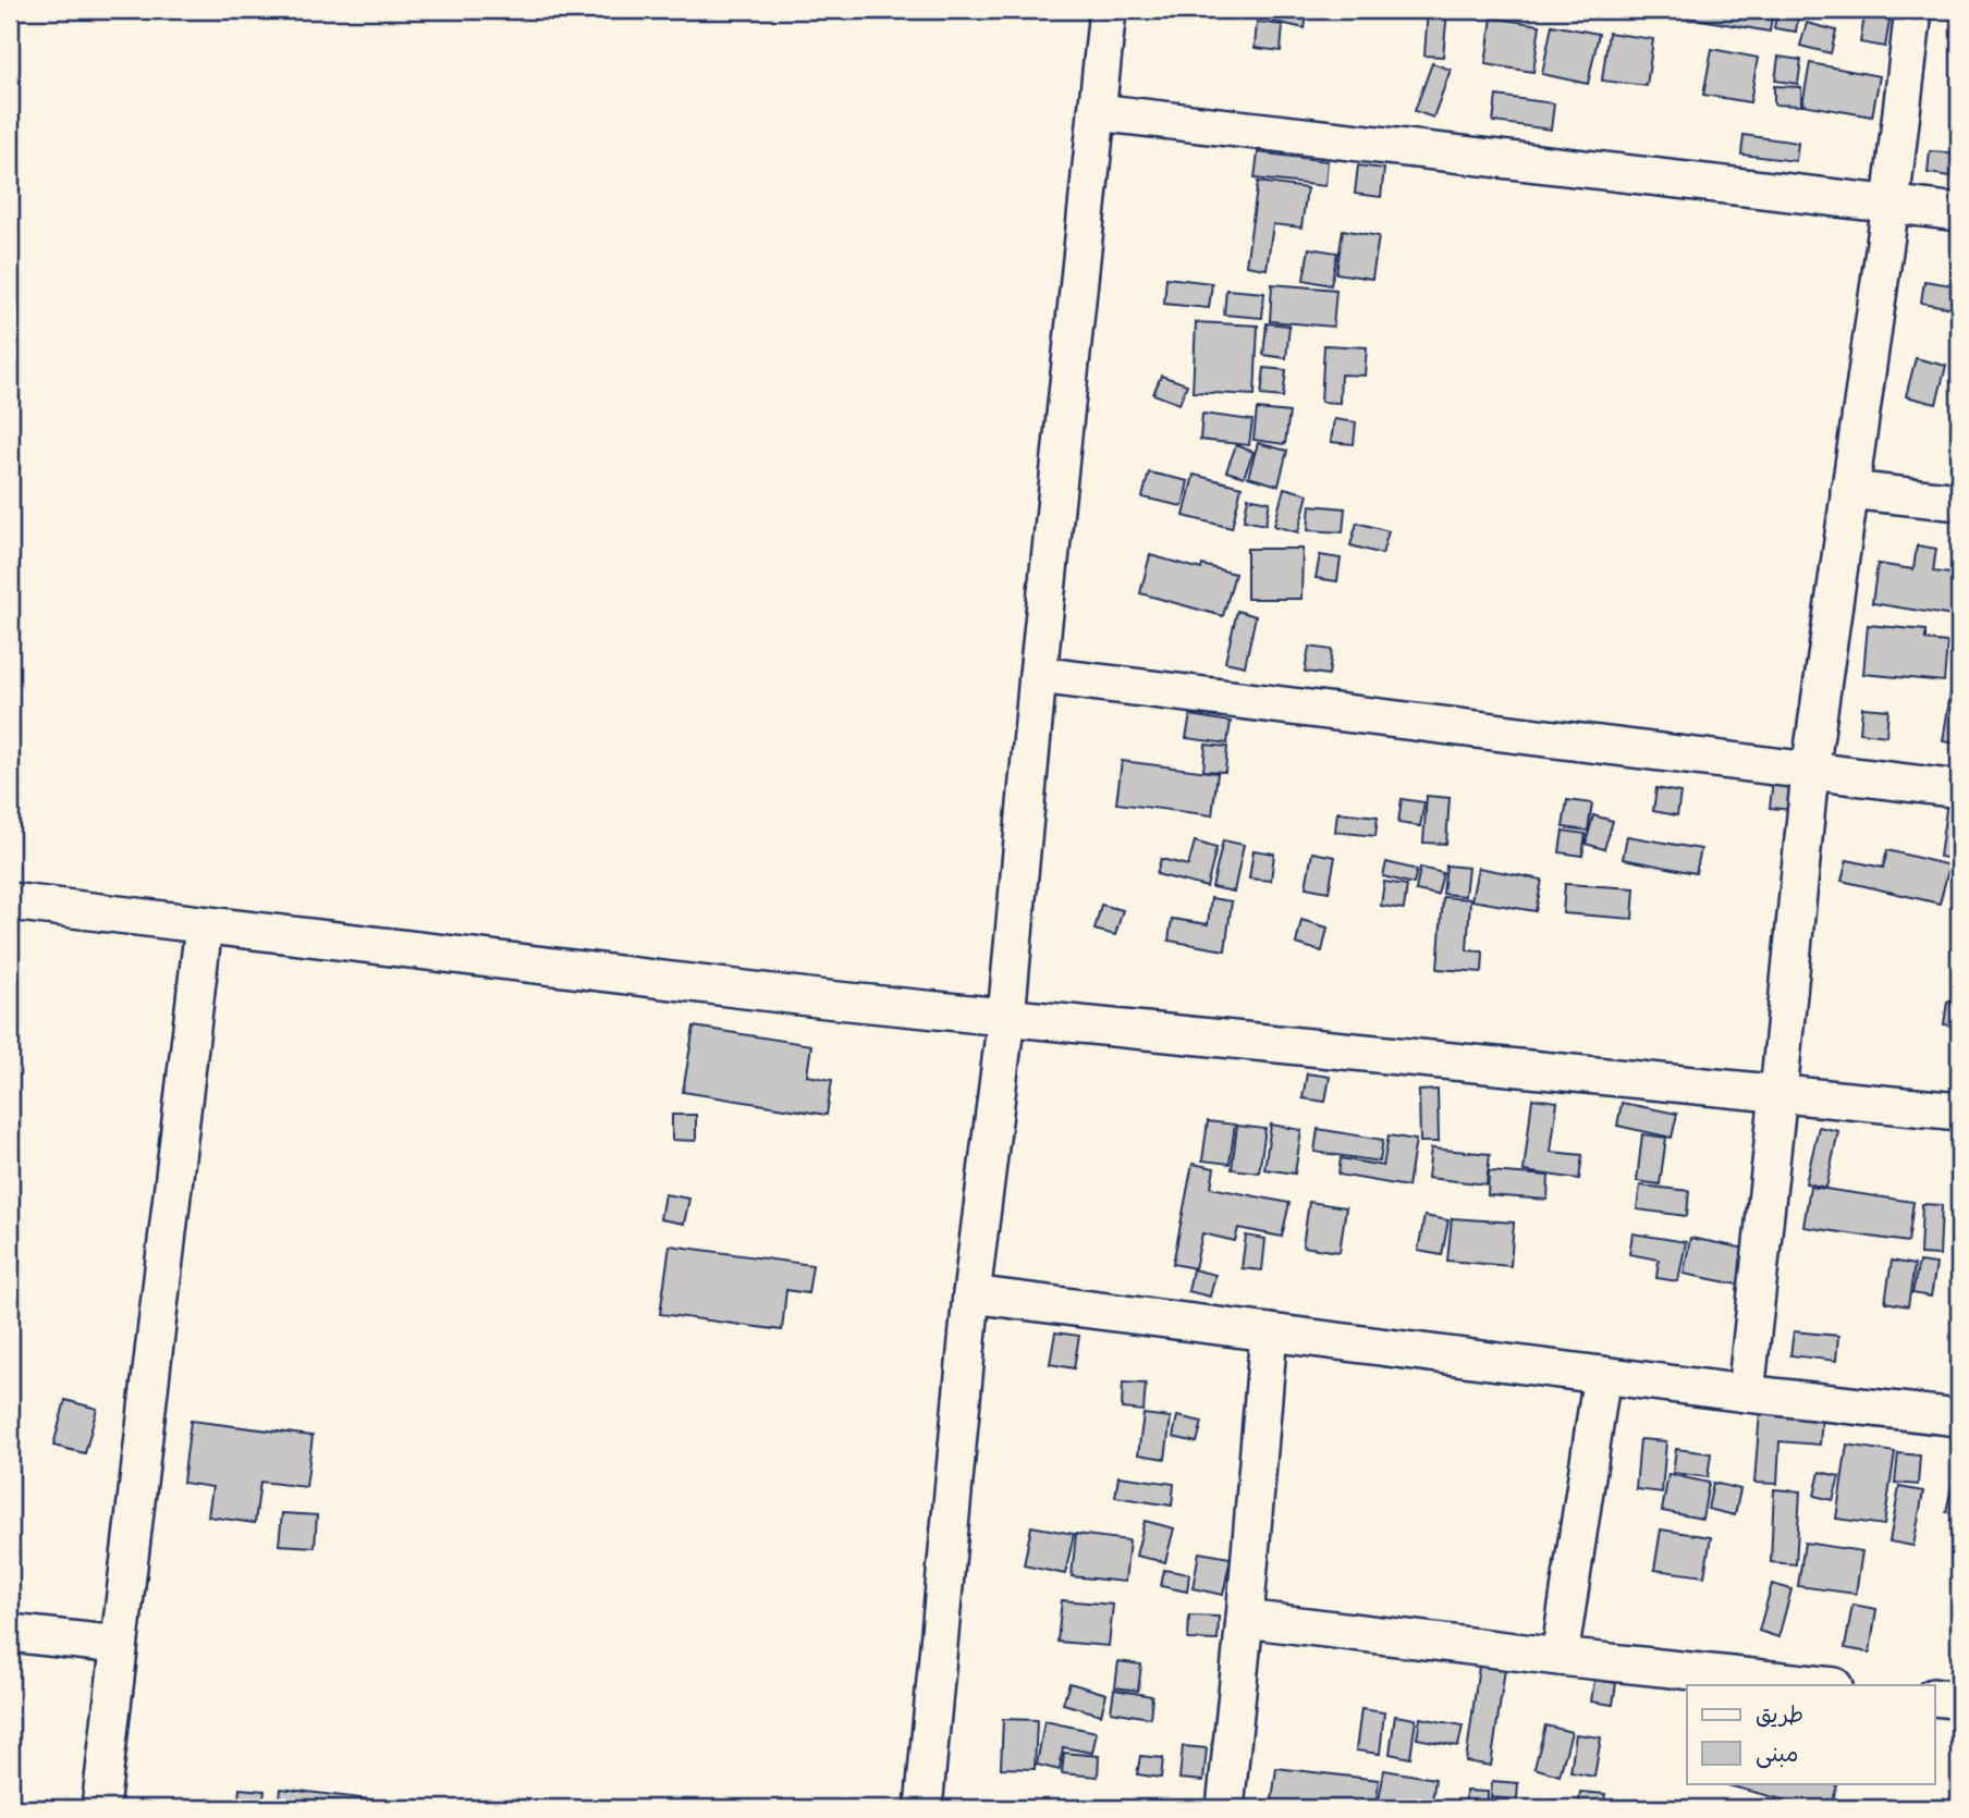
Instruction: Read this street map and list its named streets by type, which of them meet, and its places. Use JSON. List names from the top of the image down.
{
  "legend": ["طريق", "مبنى"]
}
